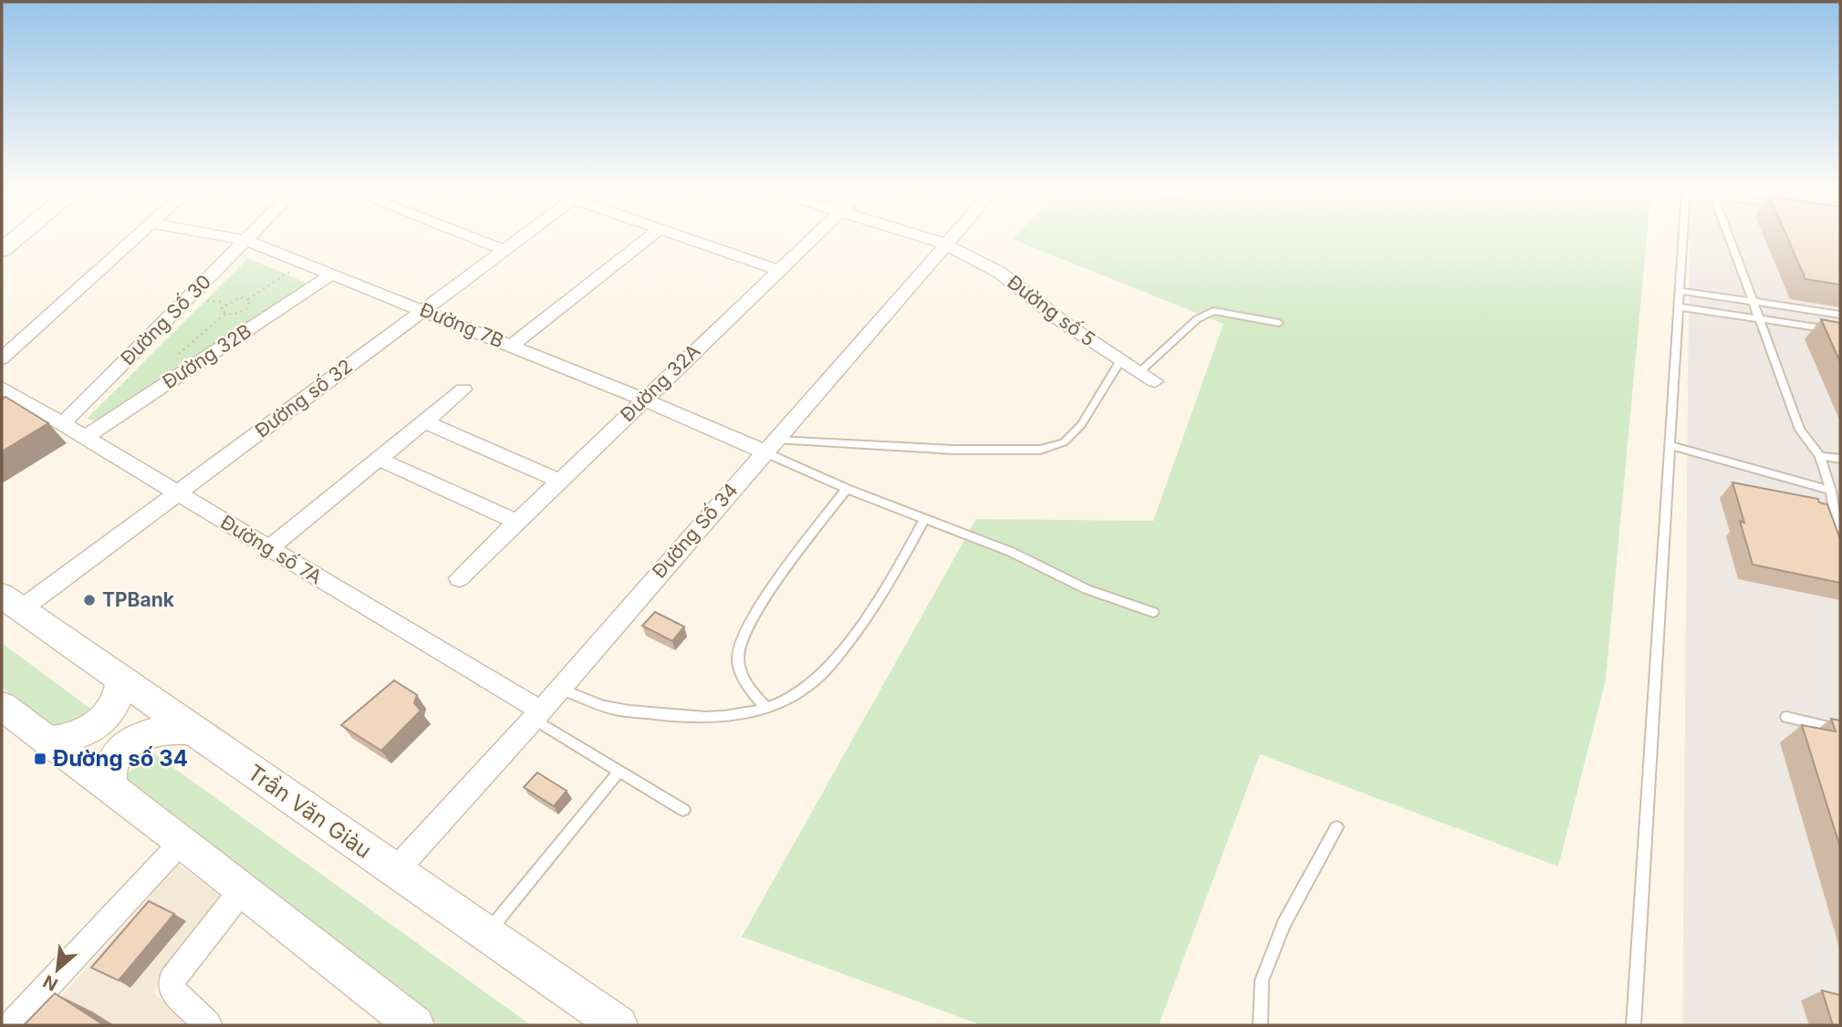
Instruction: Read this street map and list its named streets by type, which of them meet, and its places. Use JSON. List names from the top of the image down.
{
  "streets": {
    "main road": ["Trần Văn Giàu"],
    "street": [
      "Đường số 5",
      "Đường Số 30",
      "Đường 7B",
      "Đường 32B",
      "Đường 32A",
      "Đường số 32",
      "Đường Số 34",
      "Đường số 7A"
    ]
  },
  "crossings": [
    ["Đường số 5", "Đường Số 34"],
    ["Đường Số 30", "Đường 7B"],
    ["Đường Số 30", "Đường số 7A"],
    ["Đường 7B", "Đường 32B"],
    ["Đường 7B", "Đường 32A"],
    ["Đường 7B", "Đường số 32"],
    ["Đường 7B", "Đường Số 34"],
    ["Đường 32B", "Đường số 7A"],
    ["Đường số 32", "Đường số 7A"],
    ["Đường số 32", "Trần Văn Giàu"],
    ["Đường Số 34", "Đường số 7A"],
    ["Đường Số 34", "Trần Văn Giàu"]
  ],
  "places": {
    "other": ["TPBank"],
    "transit": ["Đường số 34"]
  },
  "north": "bottom left"
}
